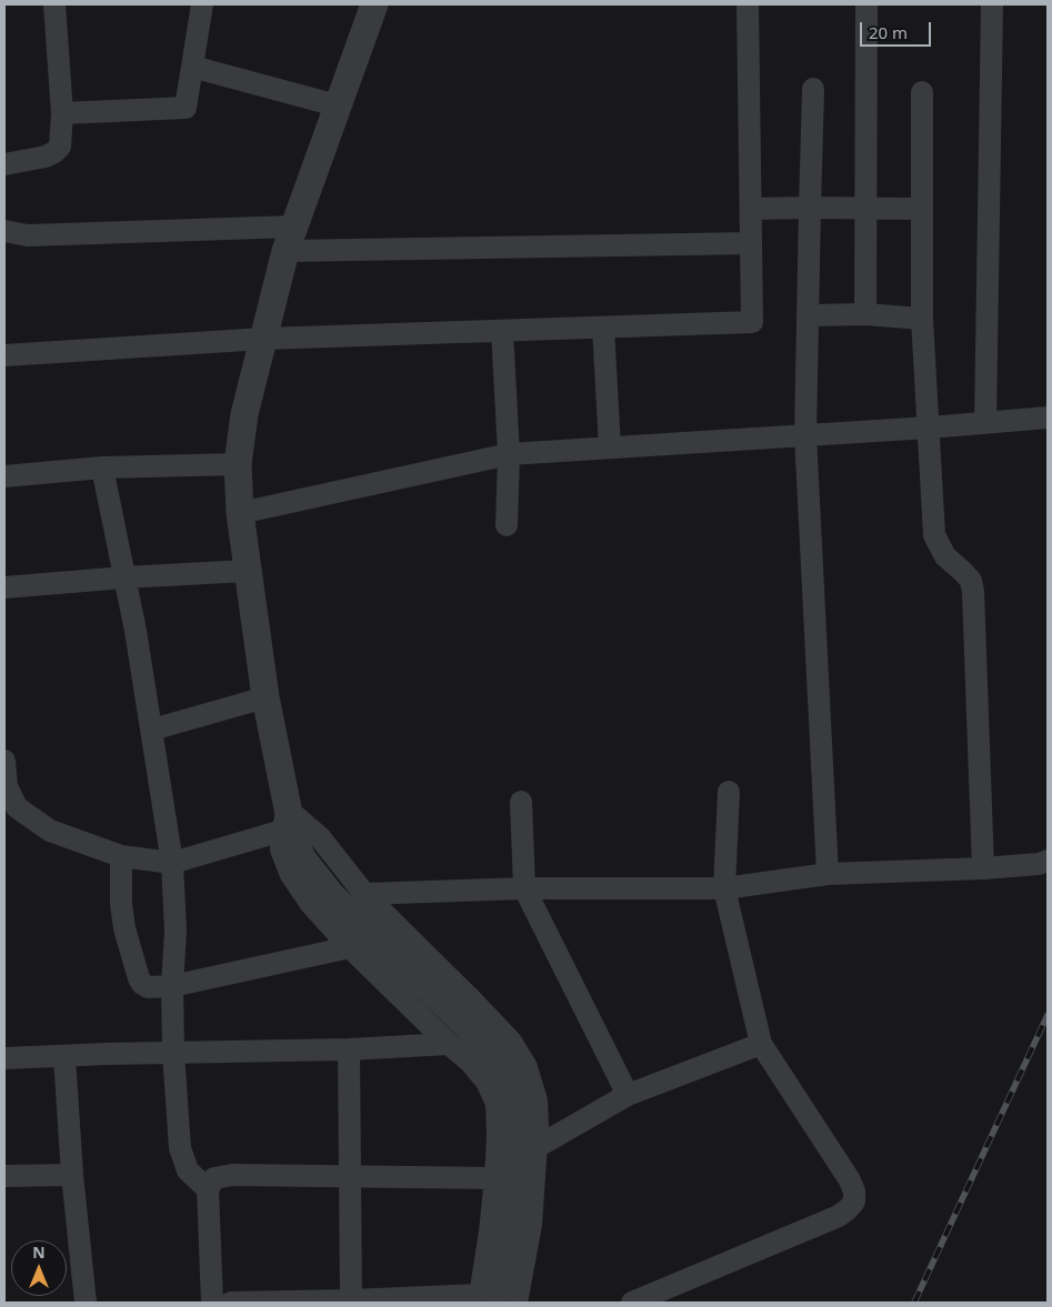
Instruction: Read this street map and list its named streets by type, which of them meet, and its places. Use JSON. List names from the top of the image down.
{
  "scale_bar": "20 m",
  "north": "top"
}
